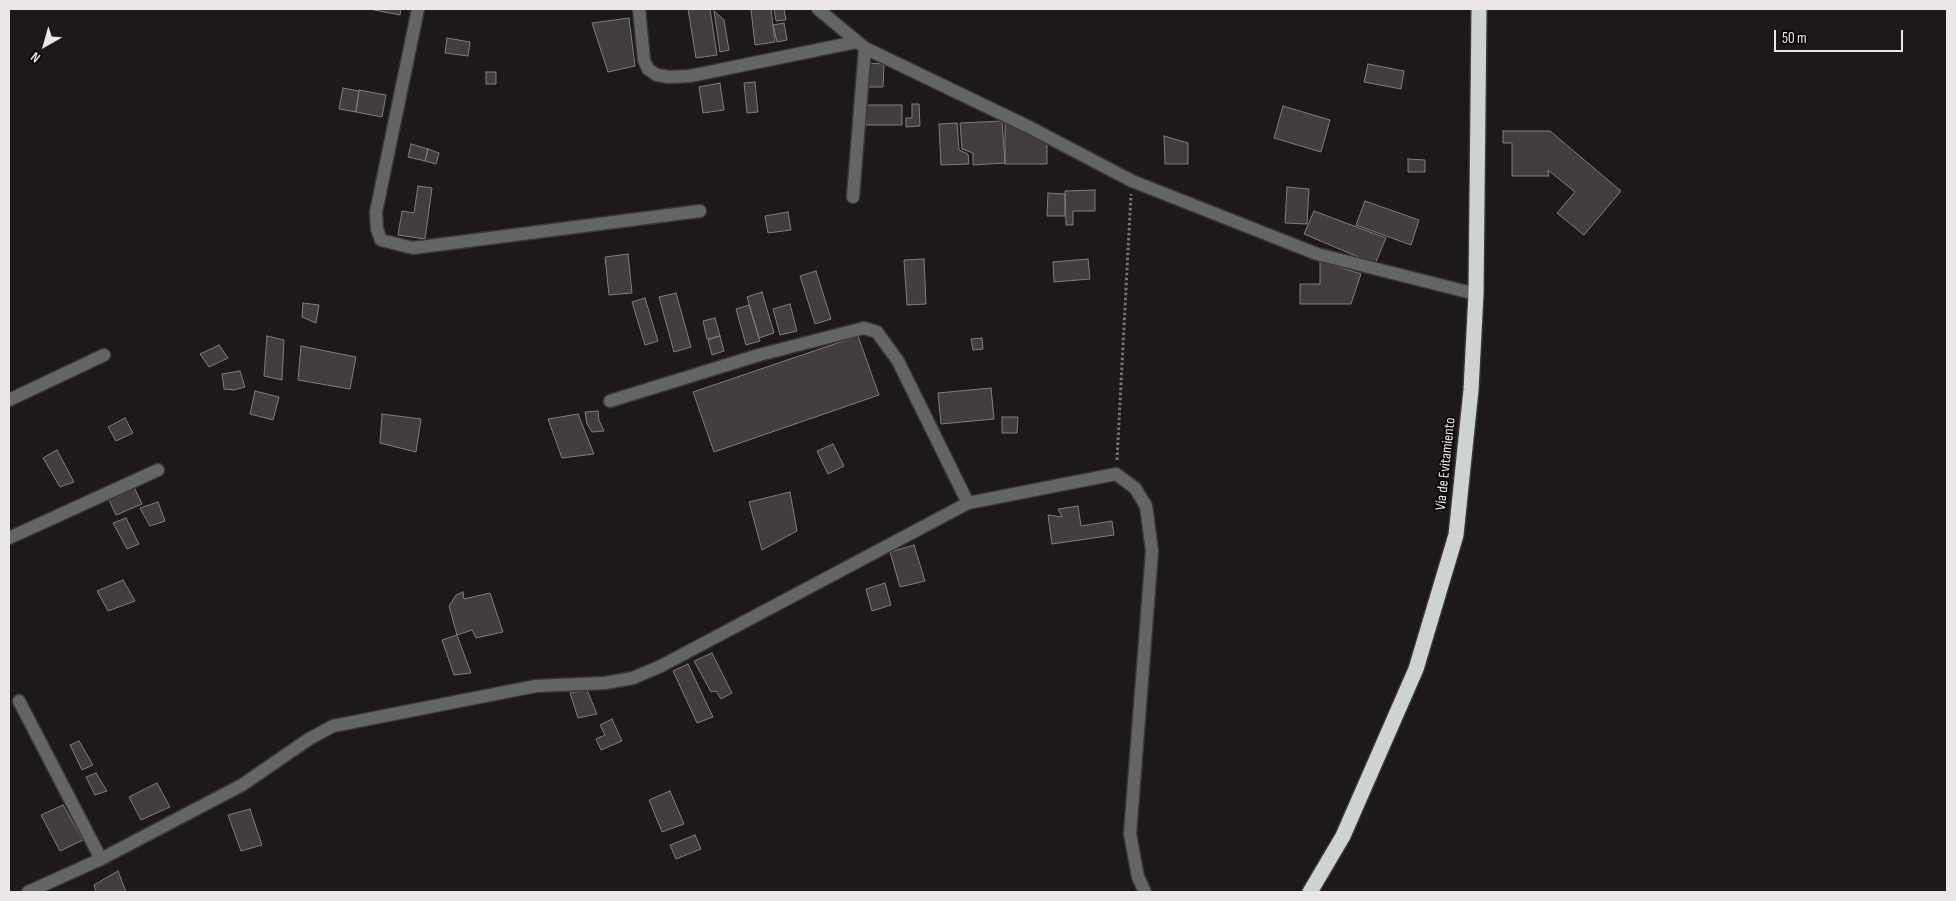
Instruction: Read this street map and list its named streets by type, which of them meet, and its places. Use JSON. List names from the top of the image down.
{
  "streets": {
    "highway": ["Vía de Evitamiento"]
  },
  "scale_bar": "50 m",
  "north": "bottom left"
}
